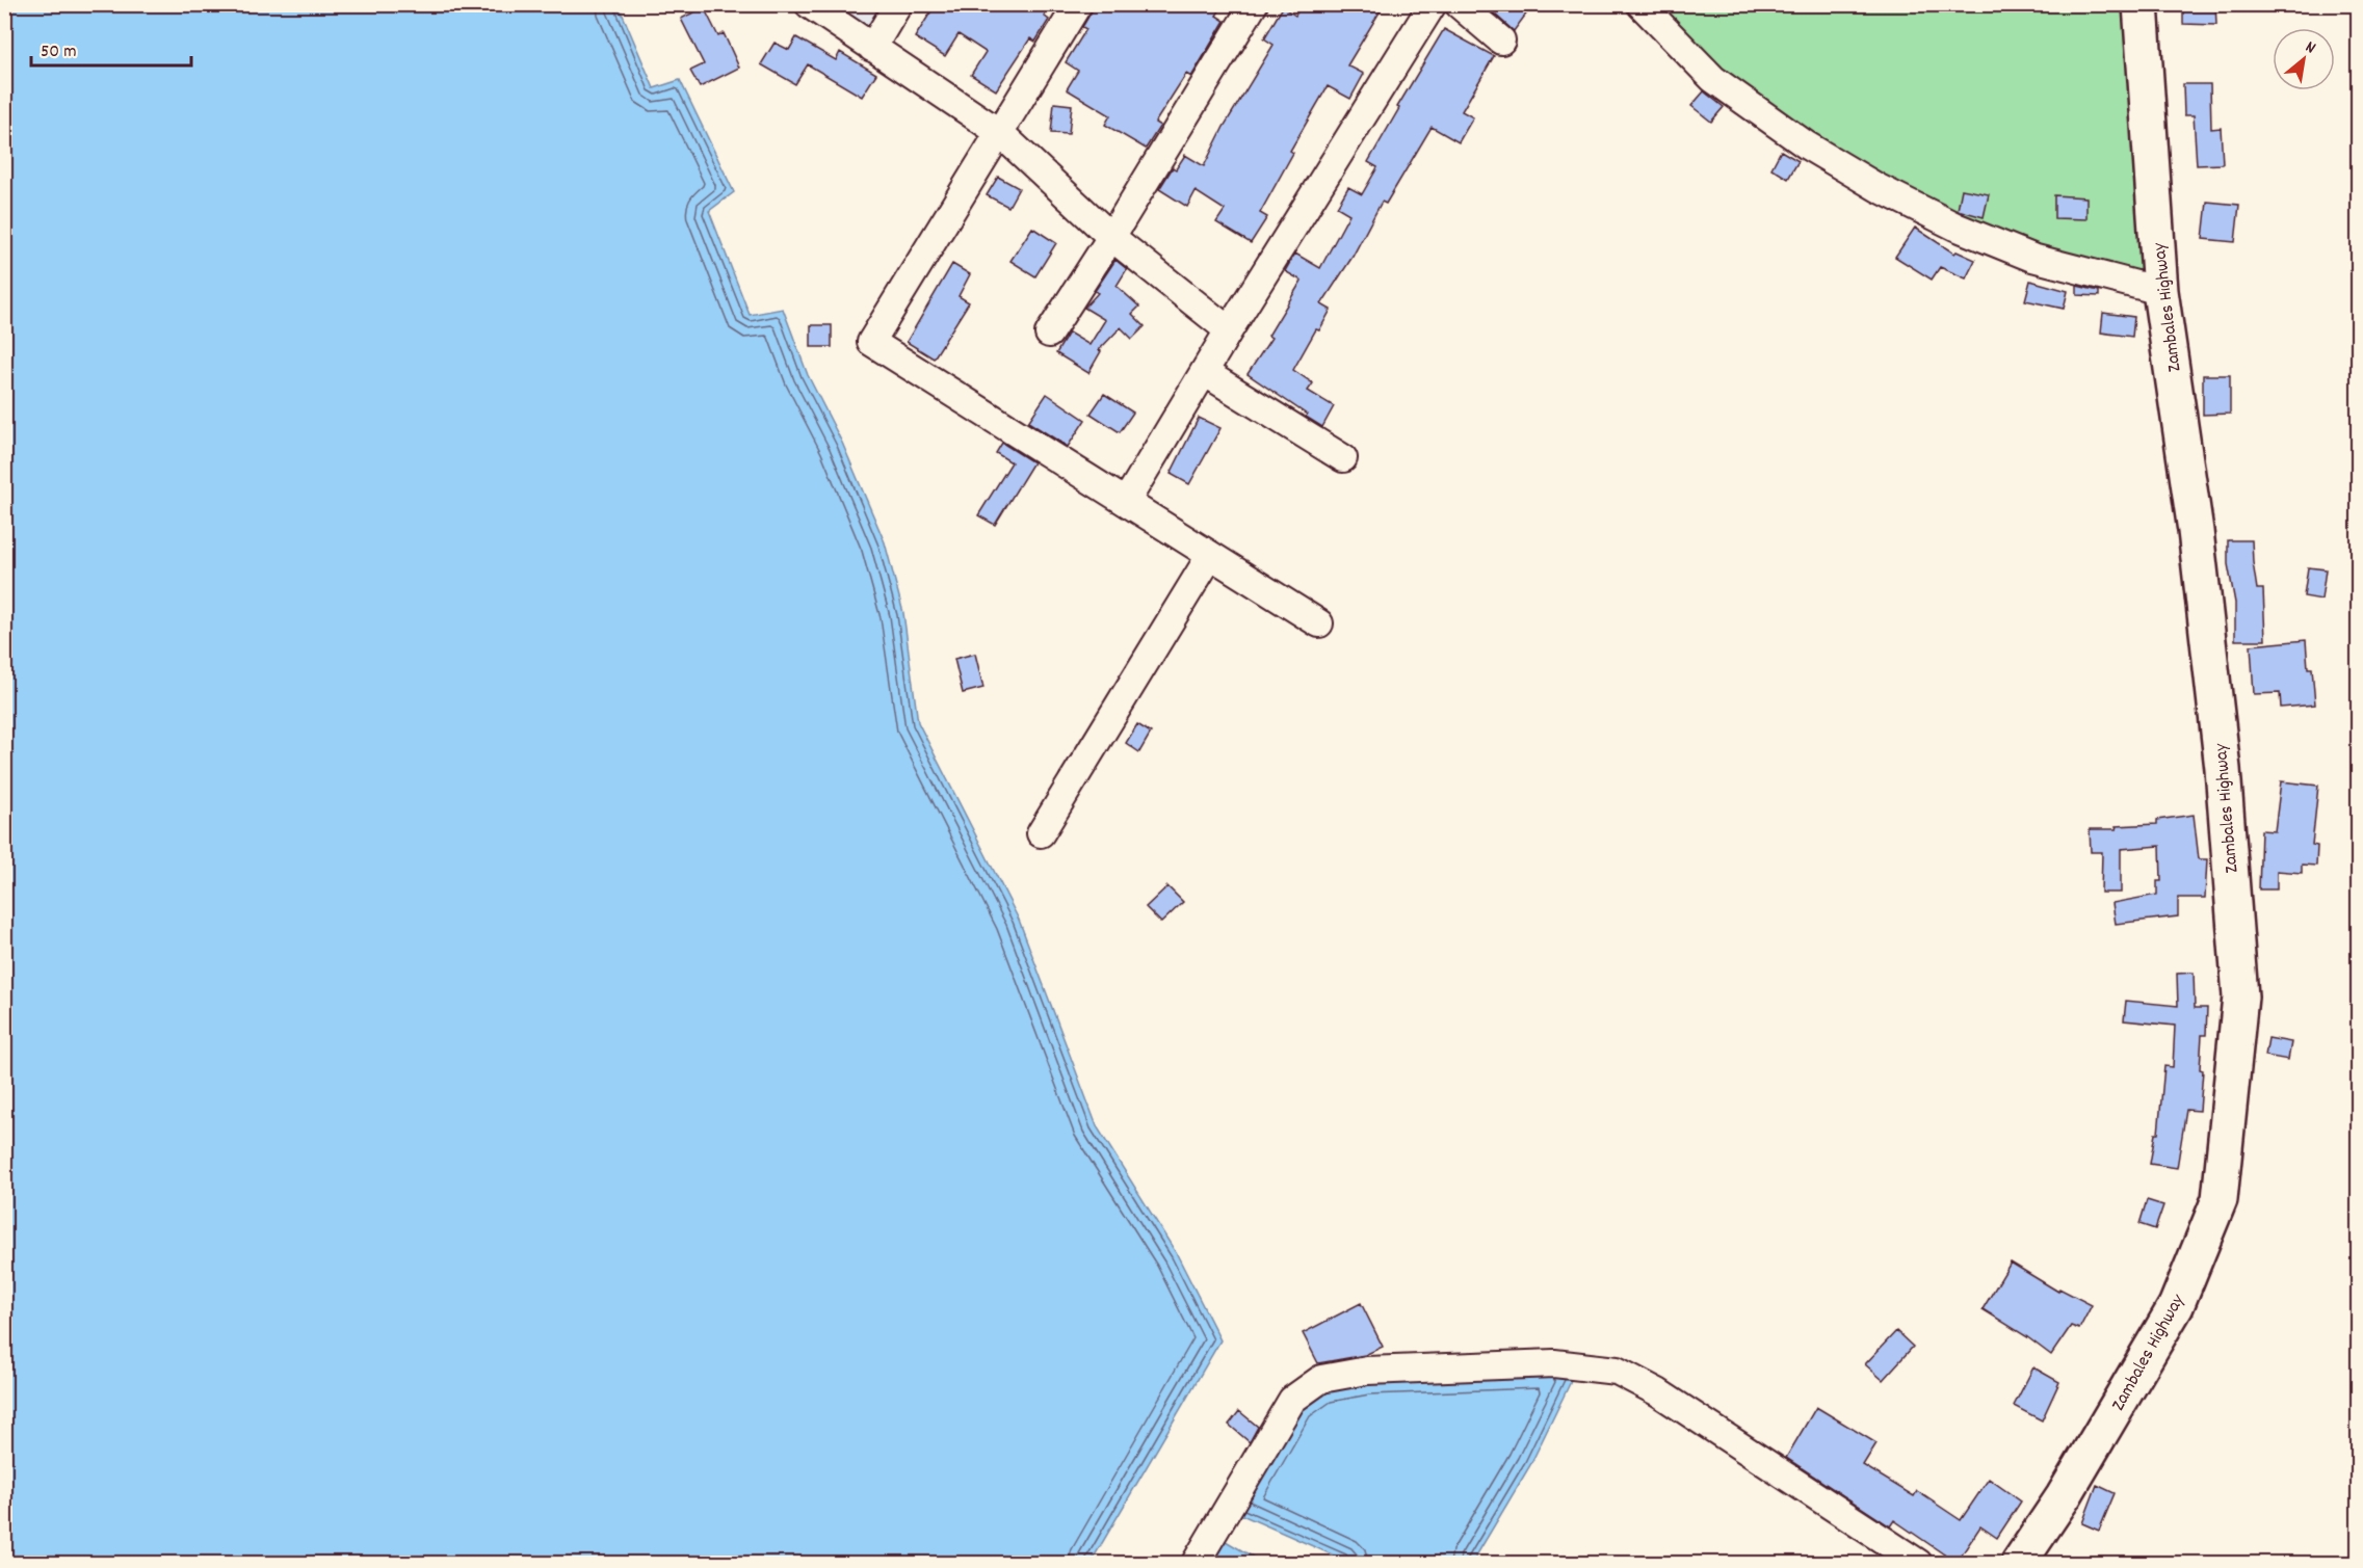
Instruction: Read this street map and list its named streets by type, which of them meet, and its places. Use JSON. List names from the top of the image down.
{
  "streets": {
    "main road": ["Zambales Highway"]
  },
  "scale_bar": "50 m",
  "north": "top right"
}
